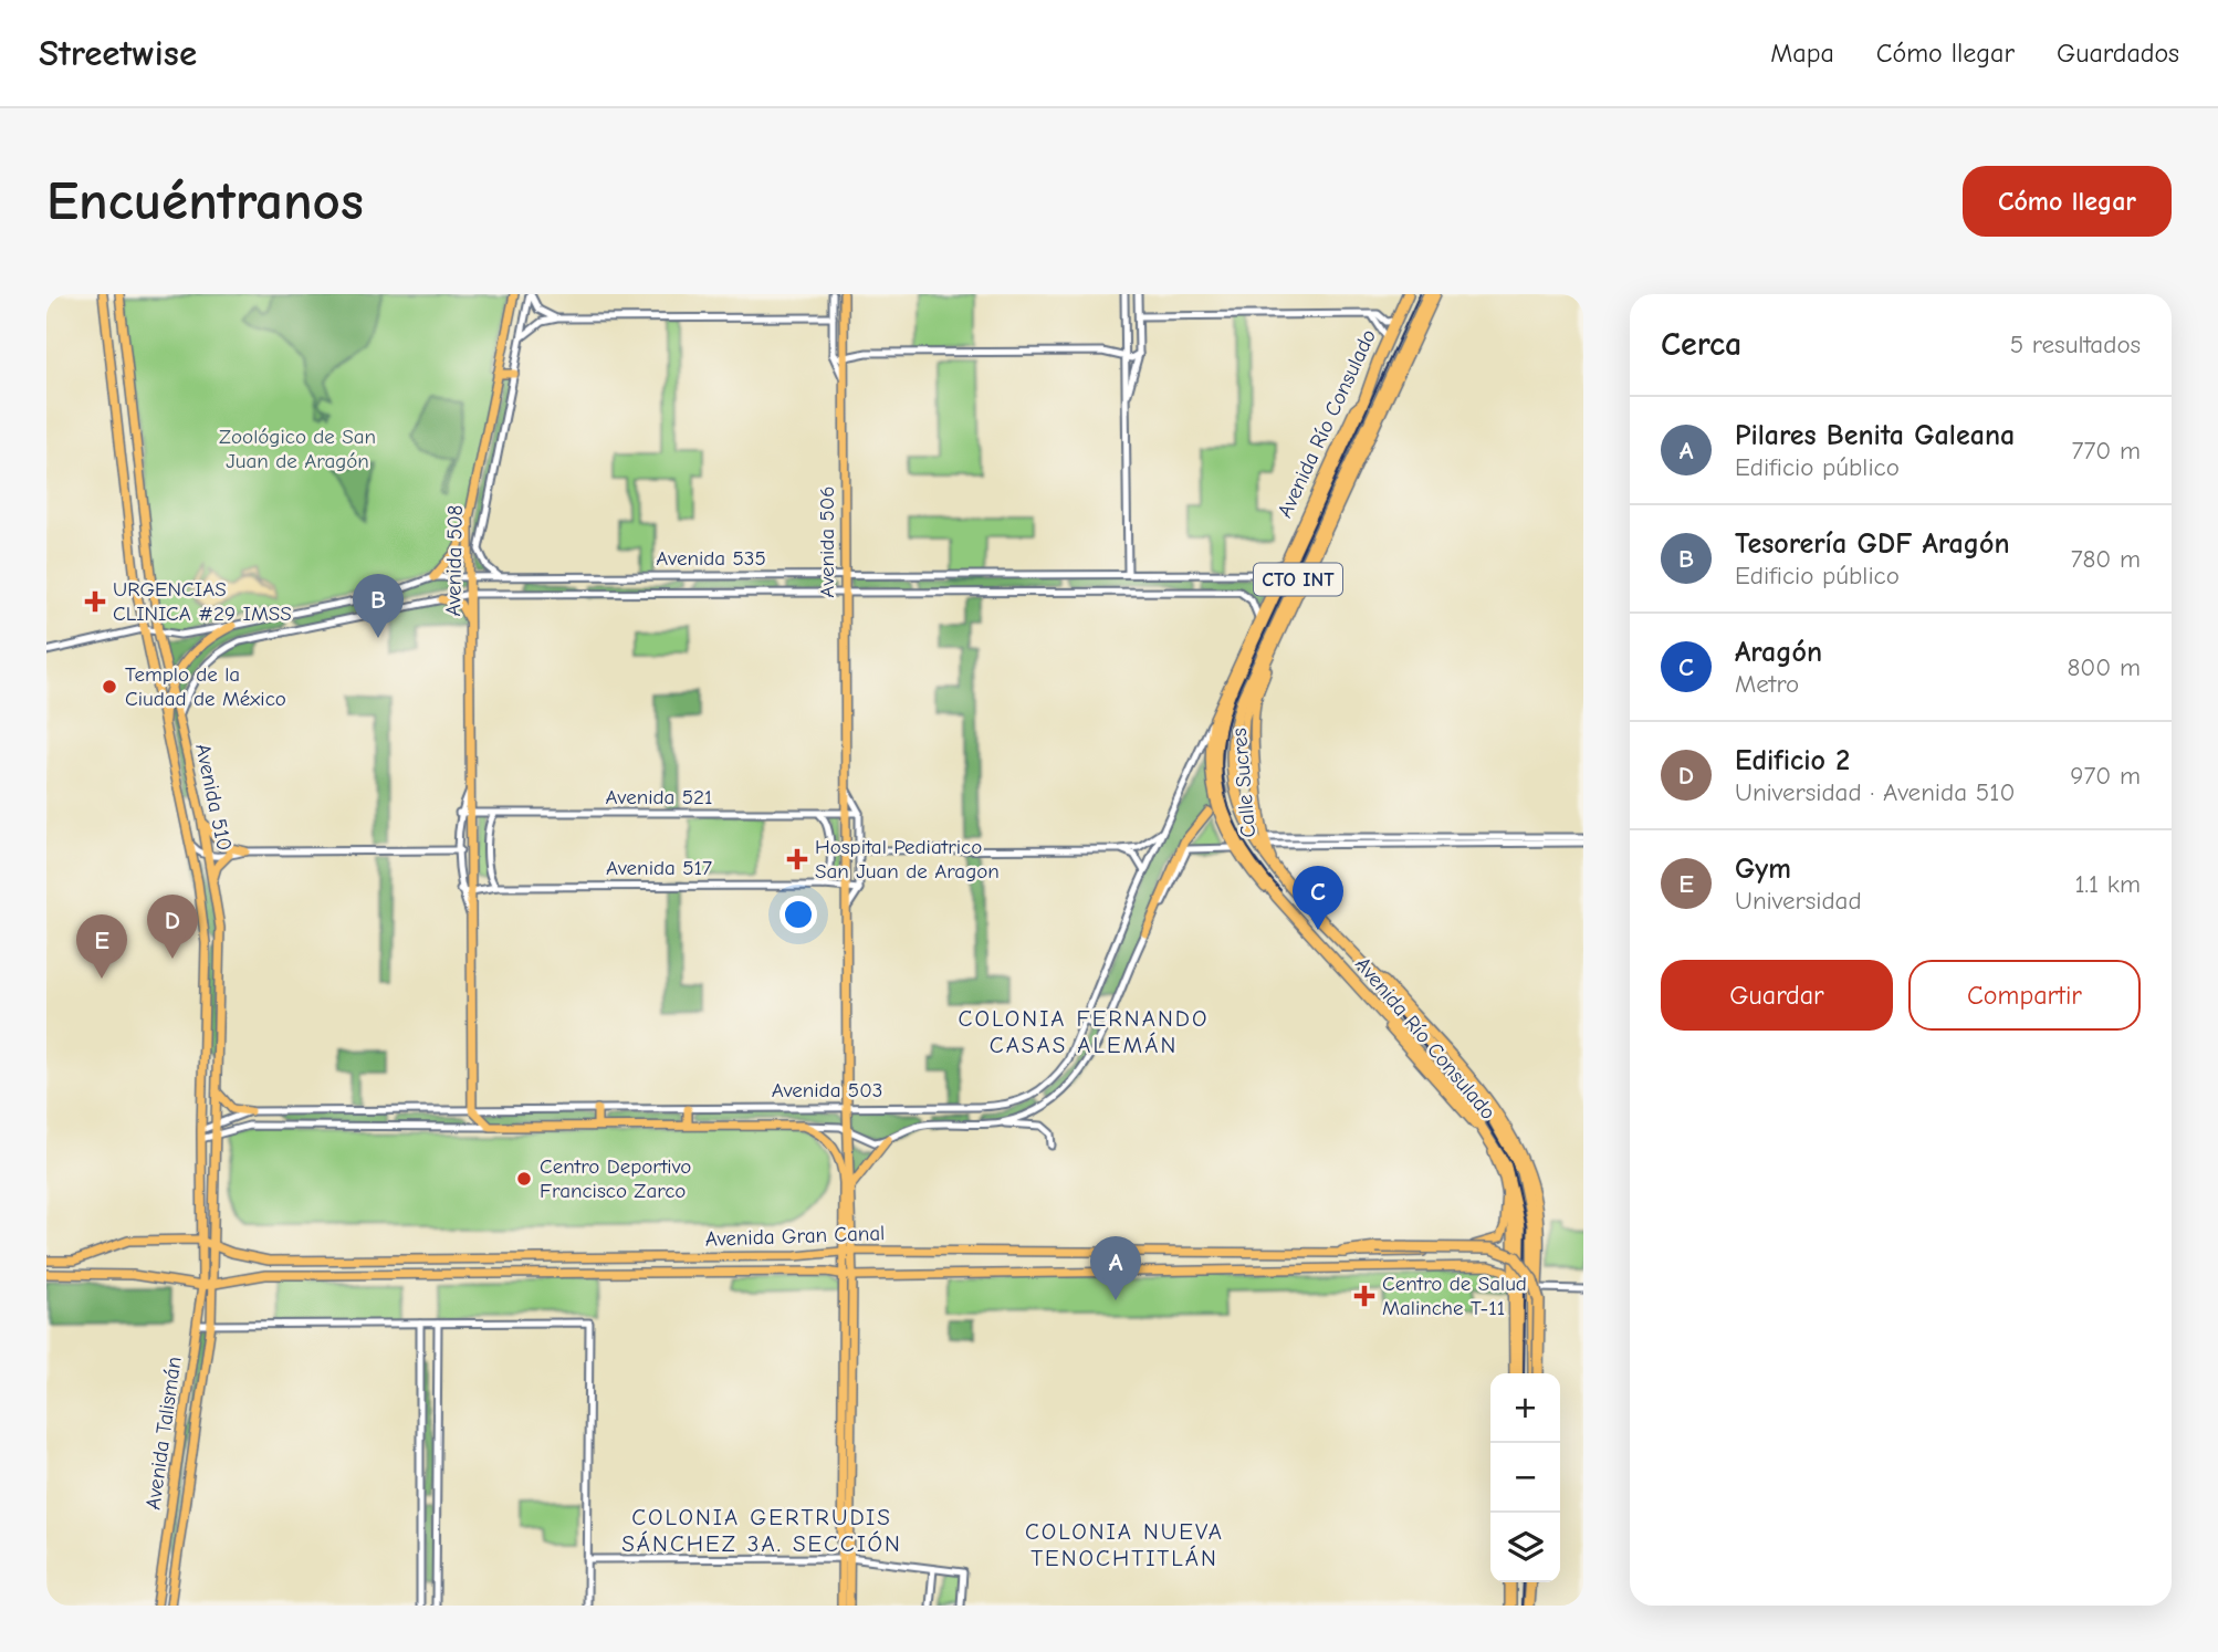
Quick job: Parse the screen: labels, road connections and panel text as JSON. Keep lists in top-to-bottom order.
{
  "streets": {
    "highway": ["Avenida Río Consulado", "CTO INT"],
    "main road": [
      "Avenida 506",
      "Avenida 508",
      "Calle Sucres",
      "Avenida 510",
      "Avenida 503",
      "Avenida Gran Canal",
      "Avenida Talismán"
    ],
    "street": ["Avenida 535", "Avenida 521", "Avenida 517"]
  },
  "crossings": [
    ["Avenida Río Consulado", "Avenida 535"],
    ["Avenida Río Consulado", "CTO INT"],
    ["Avenida Río Consulado", "Calle Sucres"],
    ["Avenida Río Consulado", "Avenida 503"],
    ["Avenida Río Consulado", "Avenida Gran Canal"],
    ["Avenida 506", "Avenida 535"],
    ["Avenida 506", "Avenida 521"],
    ["Avenida 506", "Avenida 517"],
    ["Avenida 506", "Avenida 503"],
    ["Avenida 506", "Avenida Gran Canal"],
    ["Avenida 535", "Avenida 508"],
    ["Avenida 535", "Avenida 510"],
    ["Avenida 508", "Avenida 521"],
    ["Avenida 508", "Avenida 517"],
    ["Avenida 508", "Avenida 503"],
    ["CTO INT", "Calle Sucres"],
    ["CTO INT", "Avenida Gran Canal"],
    ["Avenida 510", "Avenida 503"],
    ["Avenida 510", "Avenida Gran Canal"],
    ["Avenida 510", "Avenida Talismán"],
    ["Avenida Gran Canal", "Avenida Talismán"]
  ],
  "districts": ["COLONIA FERNANDO CASAS ALEMÁN", "COLONIA GERTRUDIS SÁNCHEZ 3A. SECCIÓN", "COLONIA NUEVA TENOCHTITLÁN"],
  "parks": ["Zoológico de San Juan de Aragón"],
  "places": {
    "health": ["URGENCIAS CLINICA #29 IMSS", "Hospital Pediatrico San Juan de Aragon", "Centro de Salud Malinche T-11"],
    "other": ["Templo de la Ciudad de México", "Centro Deportivo Francisco Zarco"]
  },
  "page": {
    "header": "Streetwise",
    "nav": ["Mapa", "Cómo llegar", "Guardados"],
    "buttons": [
      "Cómo llegar",
      ["Guardar", "Compartir"]
    ],
    "title": "Encuéntranos",
    "heading": ["Cerca", "5 resultados"],
    "list": [
      {
        "mark": "A",
        "name": "Pilares Benita Galeana",
        "note": "Edificio público",
        "value": "770 m"
      },
      {
        "mark": "B",
        "name": "Tesorería GDF Aragón",
        "note": "Edificio público",
        "value": "780 m"
      },
      {
        "mark": "C",
        "name": "Aragón",
        "note": "Metro",
        "value": "800 m"
      },
      {
        "mark": "D",
        "name": "Edificio 2",
        "note": "Universidad · Avenida 510",
        "value": "970 m"
      },
      {
        "mark": "E",
        "name": "Gym",
        "note": "Universidad",
        "value": "1.1 km"
      }
    ],
    "pins": [
      "B",
      "C",
      "D",
      "E",
      "A"
    ],
    "map_buttons": ["+", "−"]
  }
}
